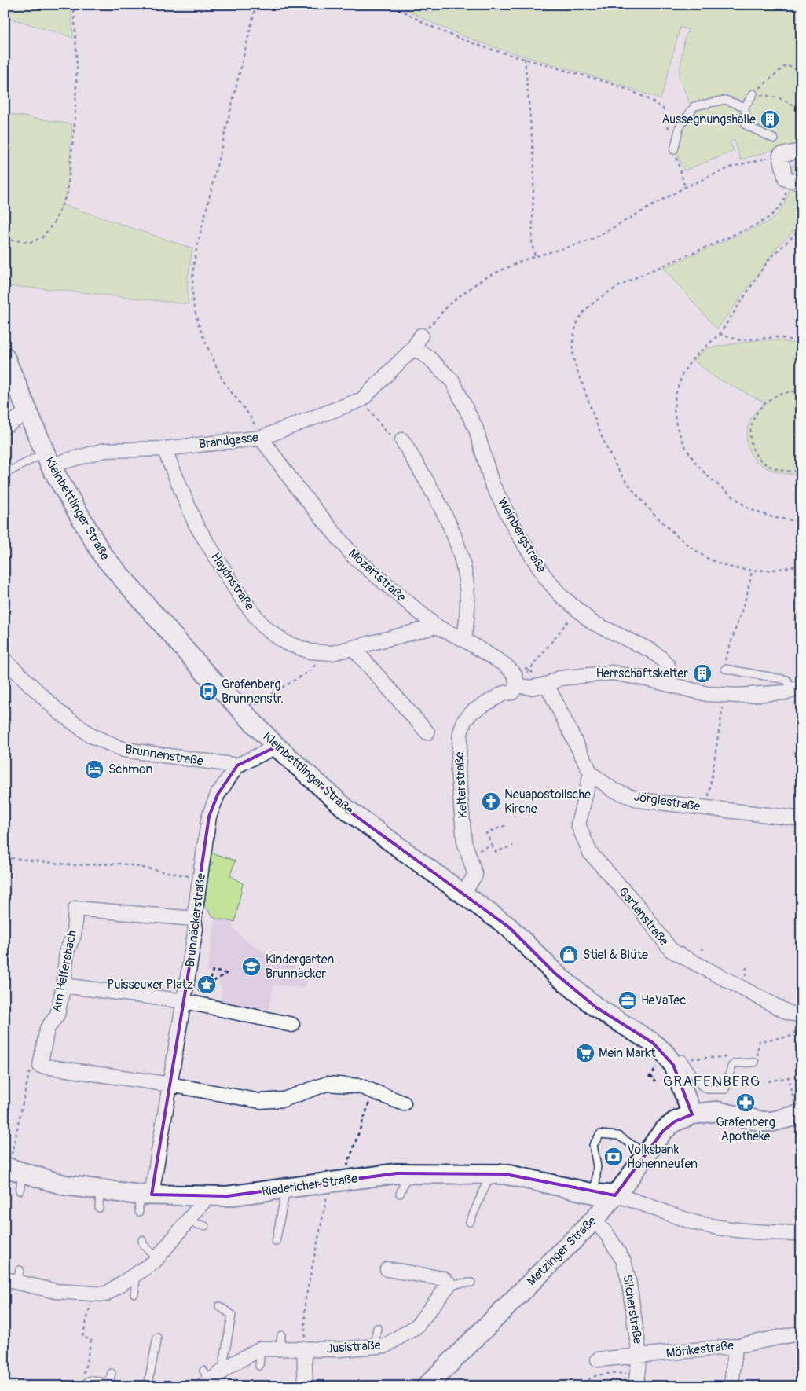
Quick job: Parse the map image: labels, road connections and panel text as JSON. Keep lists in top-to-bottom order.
{
  "streets": {
    "street": [
      "Brandgasse",
      "Kleinbettlinger Straße",
      "Weinbergstraße",
      "Mozartstraße",
      "Haydnstraße",
      "Brunnenstraße",
      "Kelterstraße",
      "Jörglestraße",
      "Gartenstraße",
      "Brunnäckerstraße",
      "Am Helfersbach",
      "Riedericher Straße",
      "Metzinger Straße",
      "Silcherstraße",
      "Jusistraße",
      "Mörikestraße"
    ]
  },
  "crossings": [
    ["Brandgasse", "Kleinbettlinger Straße"],
    ["Brandgasse", "Weinbergstraße"],
    ["Brandgasse", "Mozartstraße"],
    ["Brandgasse", "Haydnstraße"],
    ["Kleinbettlinger Straße", "Kelterstraße"],
    ["Kleinbettlinger Straße", "Brunnäckerstraße"],
    ["Kleinbettlinger Straße", "Metzinger Straße"],
    ["Mozartstraße", "Haydnstraße"],
    ["Mozartstraße", "Kelterstraße"],
    ["Brunnenstraße", "Brunnäckerstraße"],
    ["Jörglestraße", "Gartenstraße"],
    ["Brunnäckerstraße", "Am Helfersbach"],
    ["Brunnäckerstraße", "Riedericher Straße"],
    ["Riedericher Straße", "Metzinger Straße"],
    ["Metzinger Straße", "Silcherstraße"],
    ["Silcherstraße", "Mörikestraße"]
  ],
  "districts": ["GRAFENBERG"],
  "places": {
    "building": ["Aussegnungshalle", "Herrschaftskelter"],
    "bus stop": ["Grafenberg Brunnenstr."],
    "hotel": ["Schmon"],
    "church": ["Neuapostolische Kirche"],
    "shop": ["Stiel & Blüte"],
    "school or university": ["Kindergarten Brunnäcker"],
    "place": ["Puisseuxer Platz"],
    "office": ["HeVaTec"],
    "supermarket": ["Mein Markt"],
    "pharmacy": ["Grafenberg Apotheke"],
    "bank": ["Volksbank Hohenneufen"]
  }
}
